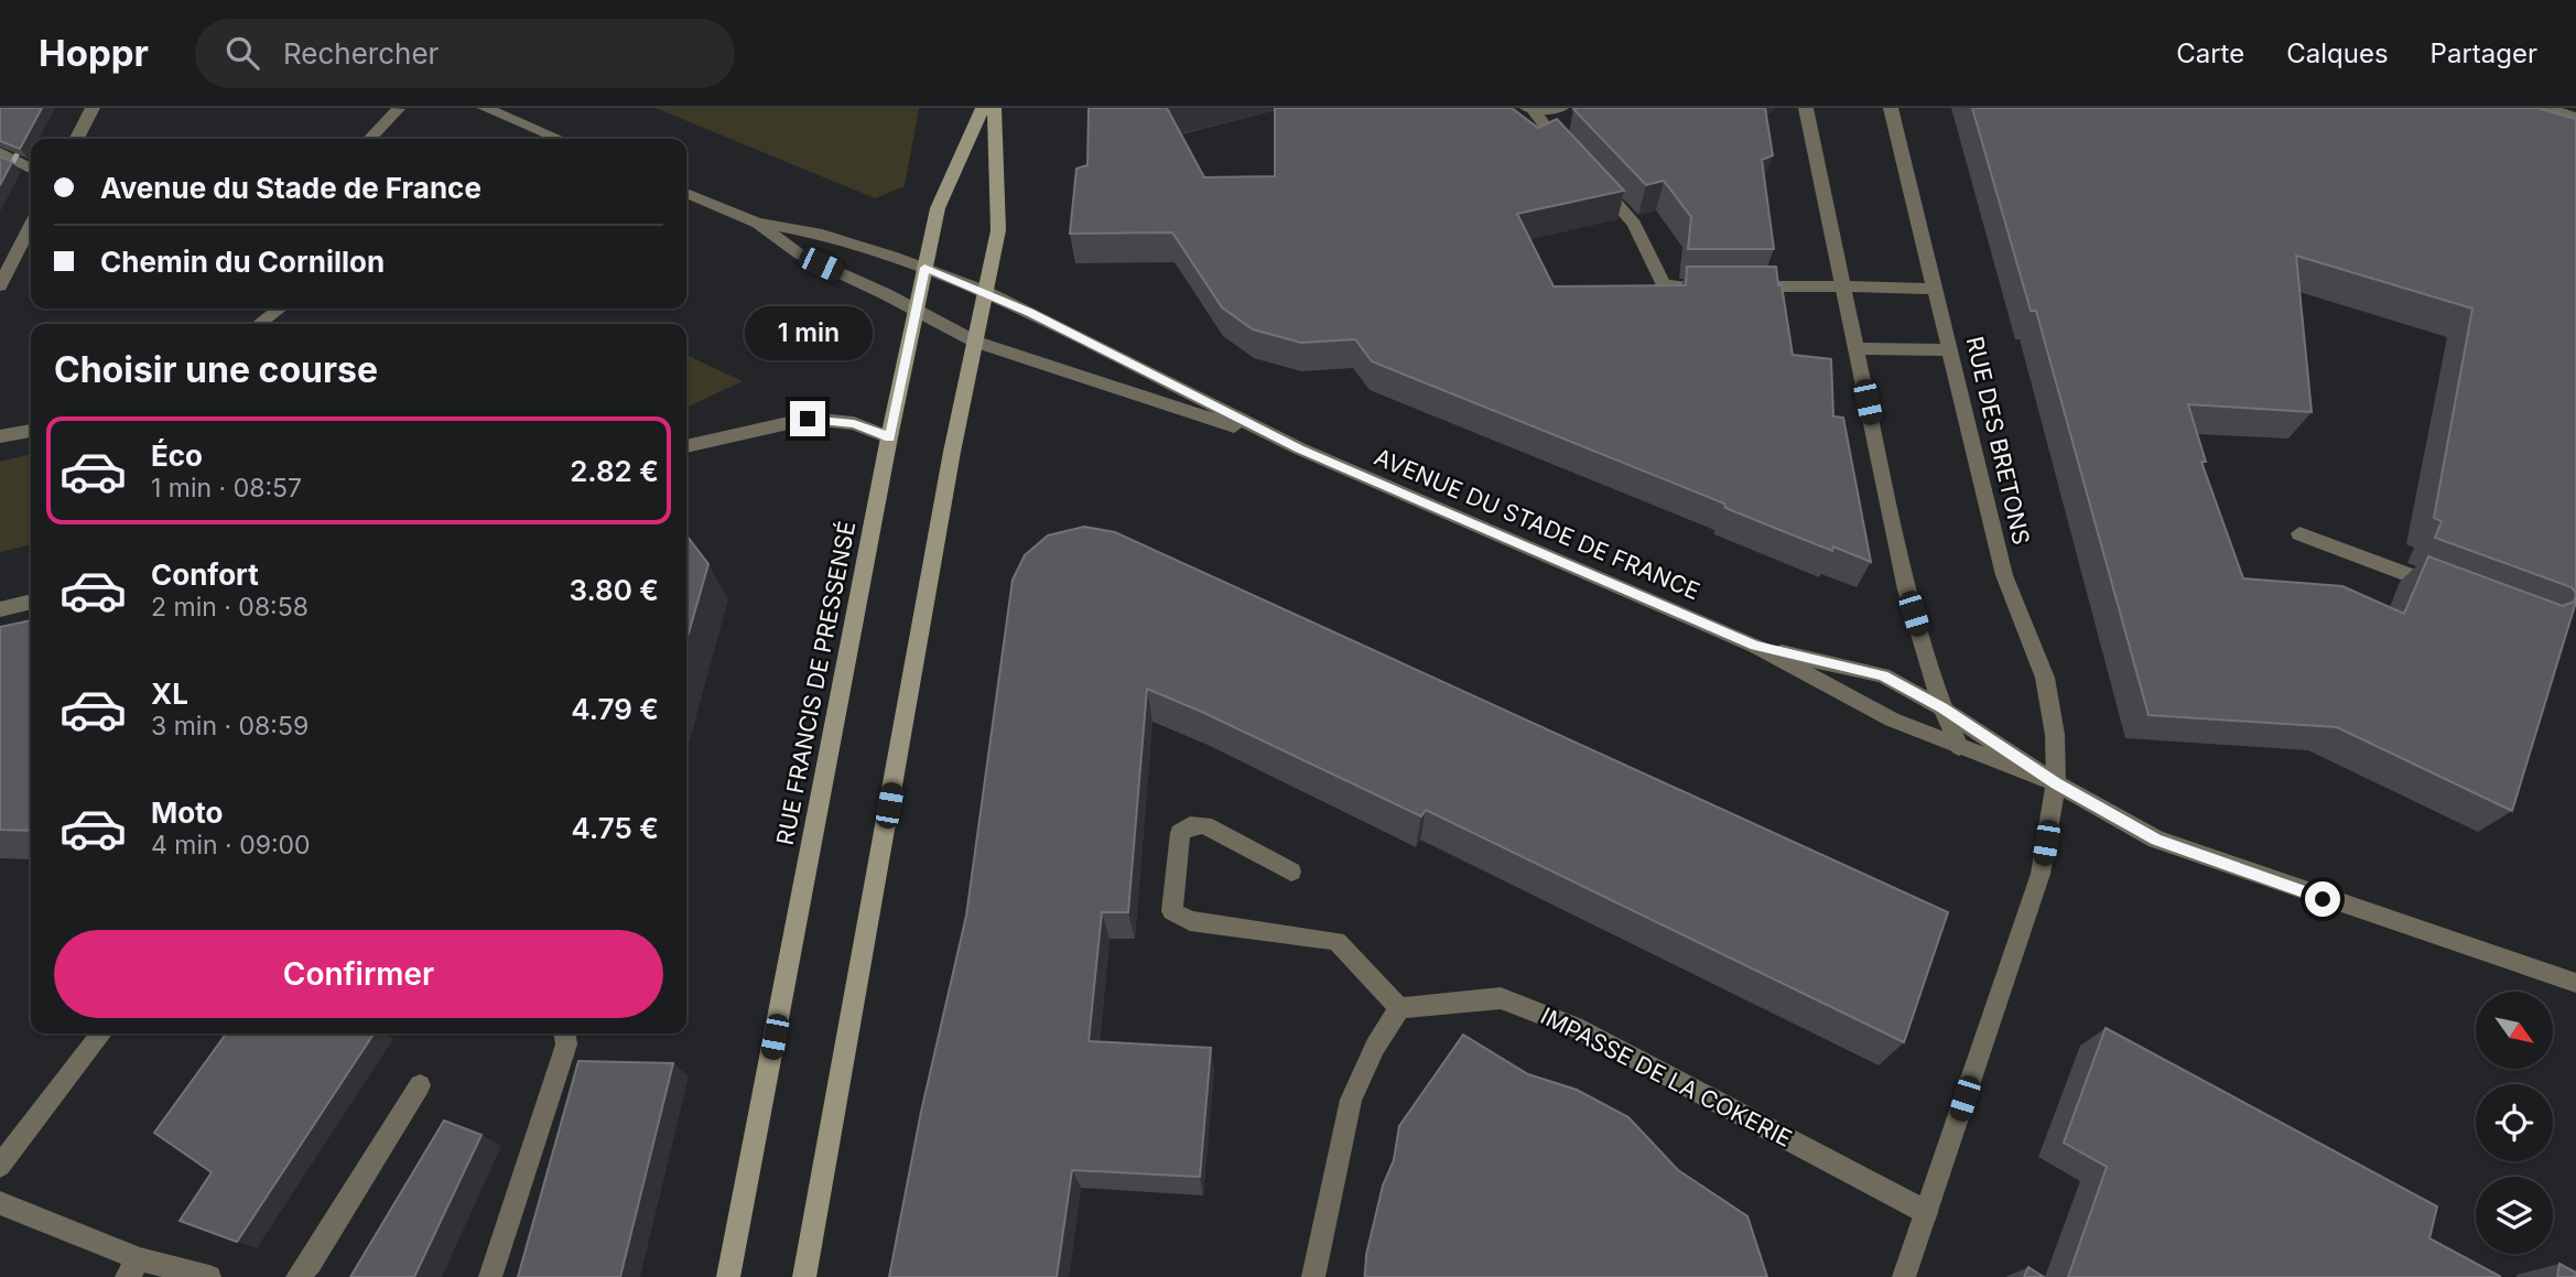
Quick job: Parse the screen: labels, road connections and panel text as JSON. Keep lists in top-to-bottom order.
{
  "streets": {
    "main road": ["RUE FRANCIS DE PRESSENSÉ"],
    "street": ["RUE DES BRETONS", "AVENUE DU STADE DE FRANCE", "IMPASSE DE LA COKERIE"]
  },
  "crossings": [
    ["RUE DES BRETONS", "AVENUE DU STADE DE FRANCE"],
    ["RUE DES BRETONS", "IMPASSE DE LA COKERIE"],
    ["AVENUE DU STADE DE FRANCE", "RUE FRANCIS DE PRESSENSÉ"]
  ],
  "north": "bottom right",
  "page": {
    "header": "Hoppr",
    "search": "Rechercher",
    "nav": ["Carte", "Calques", "Partager"],
    "banner": ["Avenue du Stade de France", "Chemin du Cornillon"],
    "bubble": "1 min",
    "heading": "Choisir une course",
    "list": [
      {
        "name": "Éco",
        "note": "1 min · 08:57",
        "value": "2.82 €"
      },
      {
        "name": "Confort",
        "note": "2 min · 08:58",
        "value": "3.80 €"
      },
      {
        "name": "XL",
        "note": "3 min · 08:59",
        "value": "4.79 €"
      },
      {
        "name": "Moto",
        "note": "4 min · 09:00",
        "value": "4.75 €"
      }
    ],
    "buttons": "Confirmer"
  }
}
